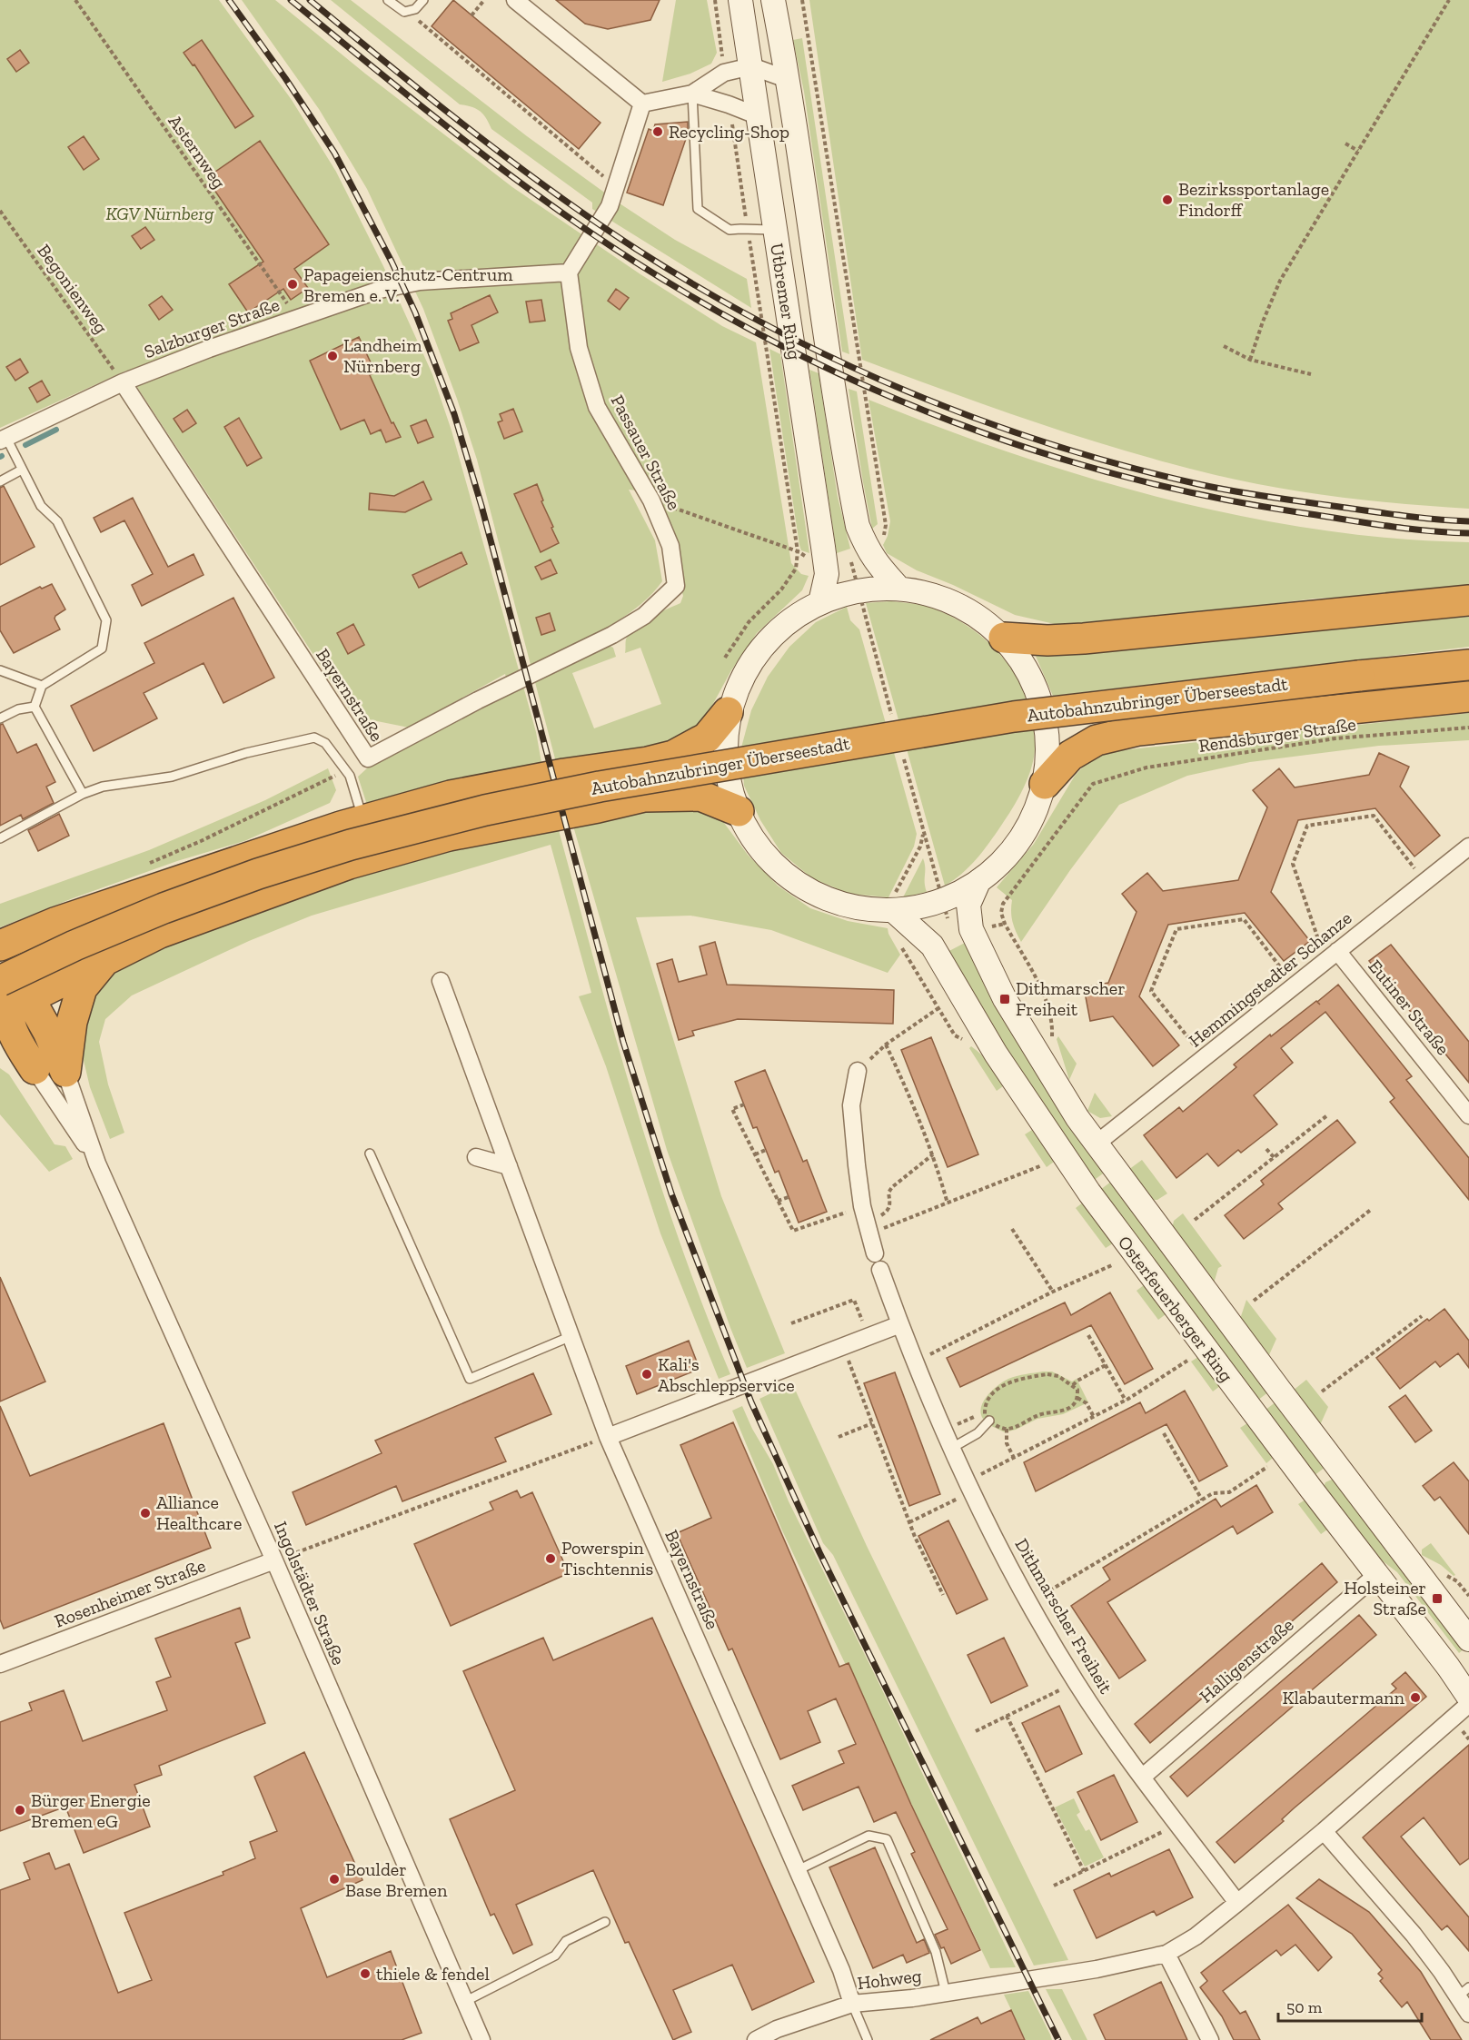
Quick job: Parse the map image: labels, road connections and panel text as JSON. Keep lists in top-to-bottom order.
{
  "streets": {
    "highway": ["Autobahnzubringer Überseestadt"],
    "main road": ["Utbremer Ring", "Osterfeuerberger Ring"],
    "street": [
      "Salzburger Straße",
      "Passauer Straße",
      "Bayernstraße",
      "Hemmingstedter Schanze",
      "Eutiner Straße",
      "Rosenheimer Straße",
      "Ingolstädter Straße",
      "Dithmarscher Freiheit",
      "Halligenstraße",
      "Hohweg"
    ],
    "path": ["Asternweg", "Begonienweg", "Rendsburger Straße"]
  },
  "crossings": [
    ["Asternweg", "Salzburger Straße"],
    ["Begonienweg", "Salzburger Straße"],
    ["Begonienweg", "Bayernstraße"],
    ["Salzburger Straße", "Passauer Straße"],
    ["Salzburger Straße", "Bayernstraße"],
    ["Passauer Straße", "Bayernstraße"],
    ["Bayernstraße", "Hohweg"],
    ["Hemmingstedter Schanze", "Eutiner Straße"],
    ["Hemmingstedter Schanze", "Osterfeuerberger Ring"],
    ["Osterfeuerberger Ring", "Halligenstraße"],
    ["Rosenheimer Straße", "Ingolstädter Straße"],
    ["Dithmarscher Freiheit", "Halligenstraße"]
  ],
  "parks": ["KGV Nürnberg"],
  "places": {
    "other": [
      "Recycling-Shop",
      "Bezirkssportanlage Findorff",
      "Papageienschutz-Centrum Bremen e. V.",
      "Landheim Nürnberg",
      "Kali's Abschleppservice",
      "Alliance Healthcare",
      "Powerspin Tischtennis",
      "Klabautermann",
      "Bürger Energie Bremen eG",
      "Boulder Base Bremen",
      "thiele & fendel"
    ],
    "transit": ["Dithmarscher Freiheit", "Holsteiner Straße"]
  },
  "scale_bar": "50 m"
}
